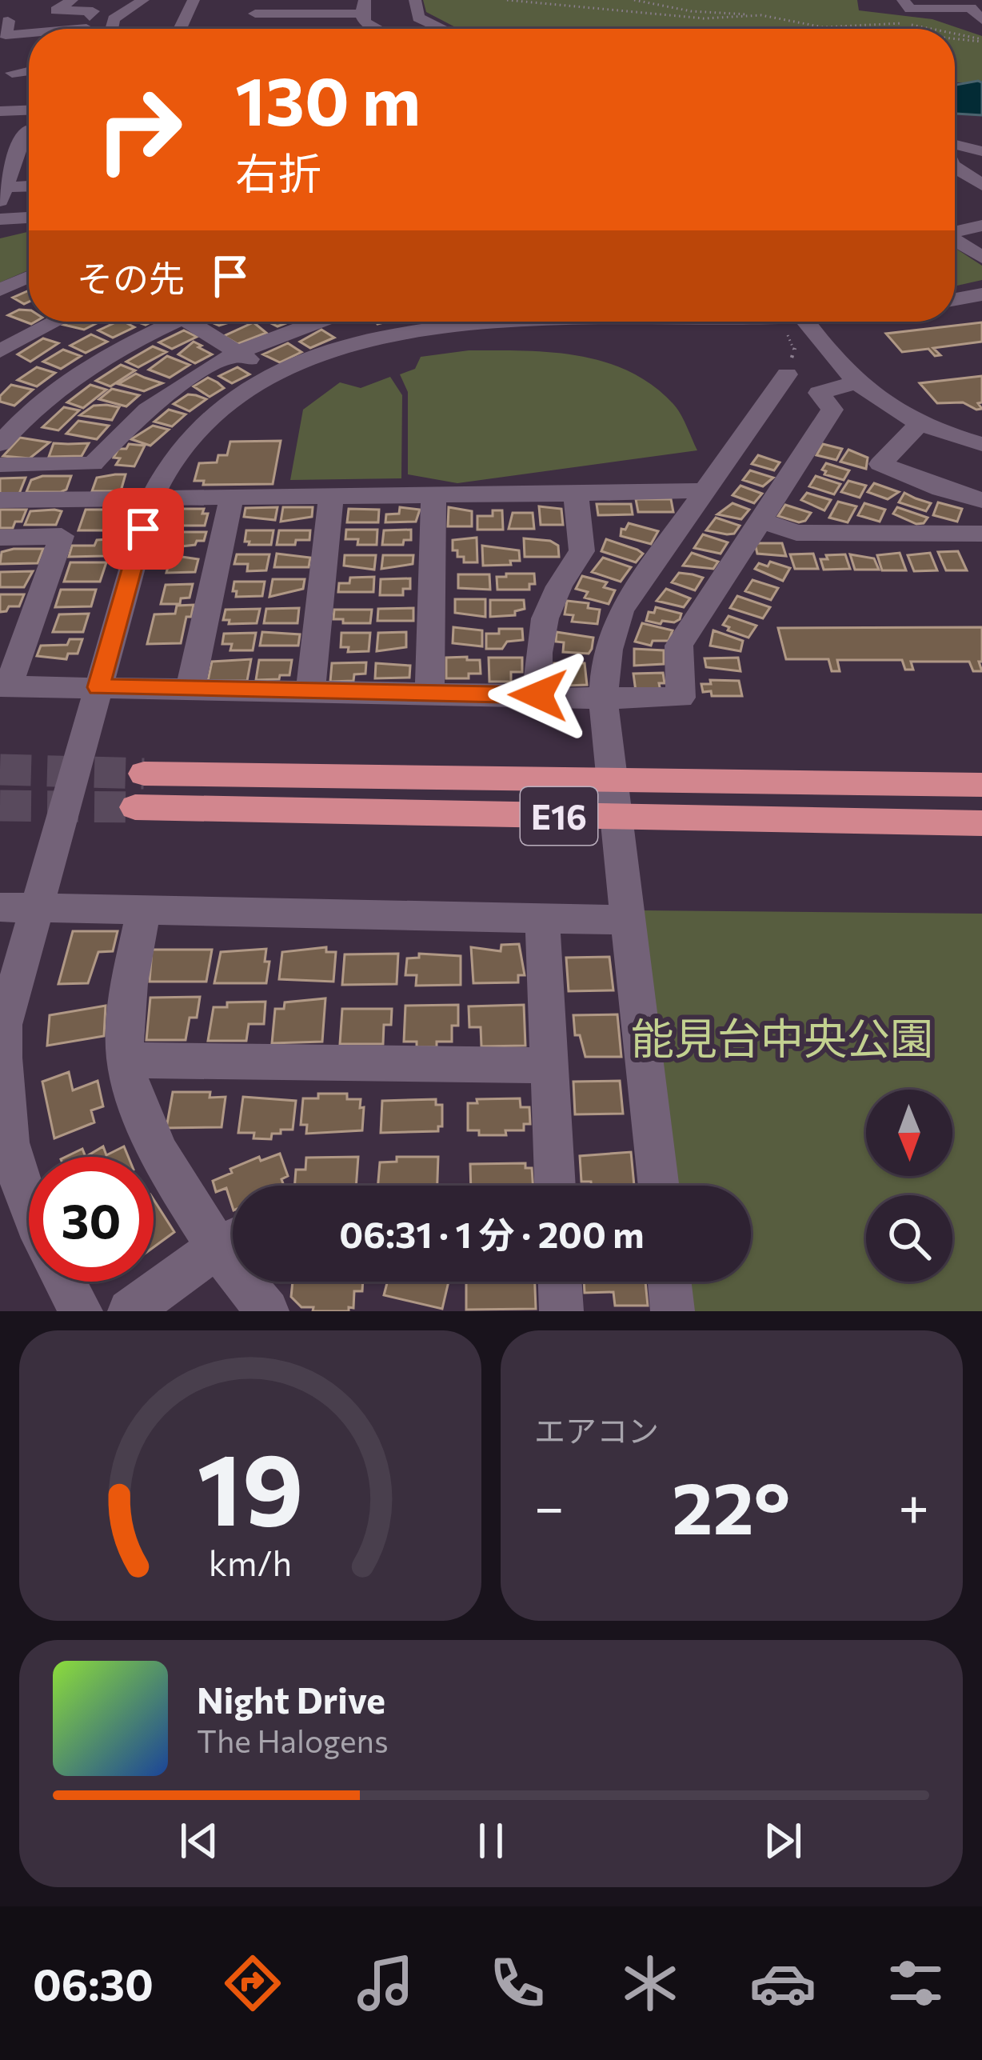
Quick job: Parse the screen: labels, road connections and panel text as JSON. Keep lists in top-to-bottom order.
{
  "streets": {
    "highway": ["E16"]
  },
  "parks": ["能見台中央公園"],
  "north": "bottom",
  "page": {
    "turn": ["130 m", "右折"],
    "then": "その先",
    "limit": "30",
    "trip": "06:31 · 1 分 · 200 m",
    "tile": "エアコン",
    "heat": ["−", "22°", "+"],
    "song": ["Night Drive", "The Halogens"],
    "tabs": "06:30",
    "gauge": ["19", "km/h"]
  }
}
